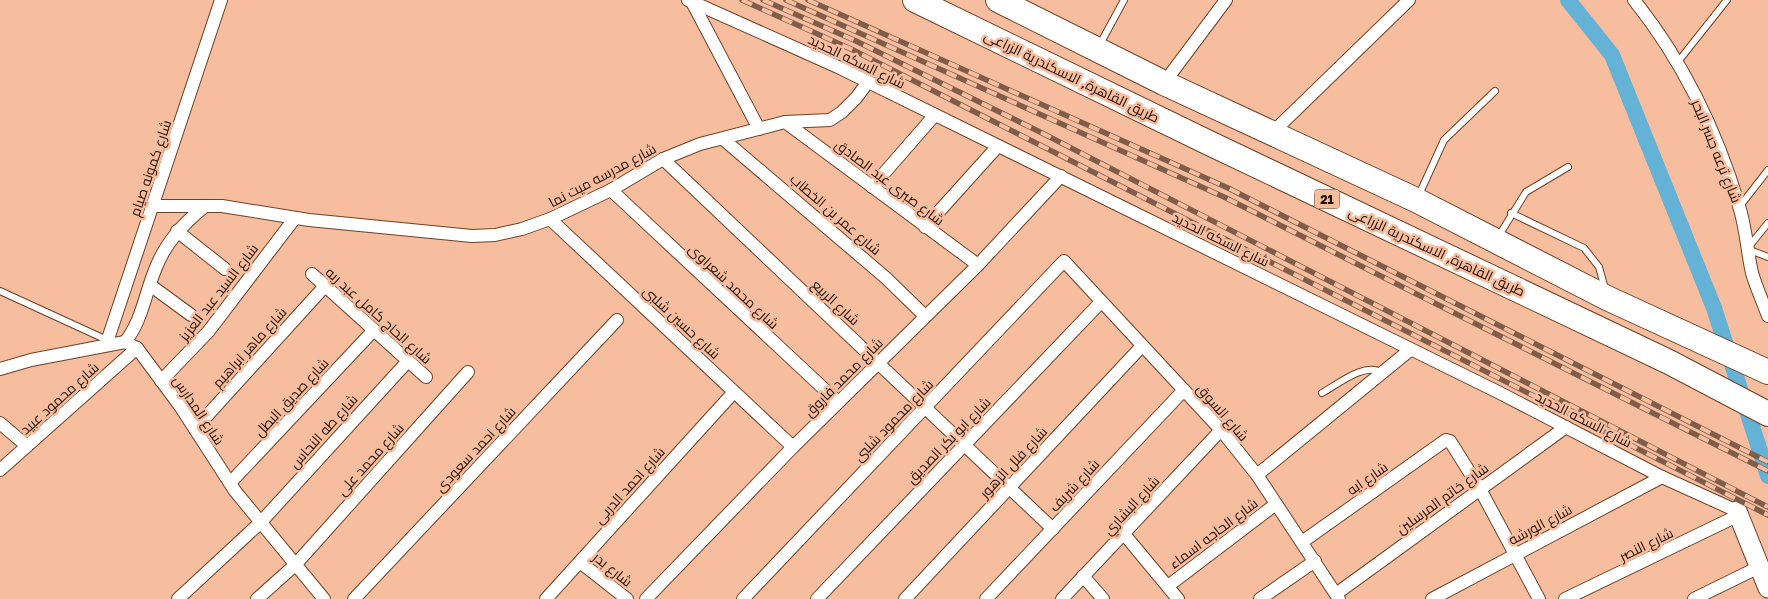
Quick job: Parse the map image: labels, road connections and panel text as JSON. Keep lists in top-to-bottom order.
{
  "streets": {
    "highway": ["طريق القاهرة, الاسكندرية الزراعى", "21"],
    "street": [
      "شارع السكه الحديد",
      "شارع ترعه جسر البحر",
      "شارع كمونه صيام",
      "شارع مدرسه ميت نما",
      "شارع صبرى عبد الصادق",
      "شارع عمر بن الخطاب",
      "شارع محمد شعراوى",
      "شارع السيد عبد العزيز",
      "شارع الربيع",
      "شارع الحاج كامل عبد ربه",
      "شارع حسين شلبى",
      "شارع ماهر ابراهيم",
      "شارع محمد فاروق",
      "شارع صديق البطل",
      "شارع محمود عبيد",
      "شارع المدارس",
      "شارع السوق",
      "شارع محمود شلبى",
      "شارع طه النحاس",
      "شارع ابو بكر الصديق",
      "شارع احمد سعودى",
      "شارع محمد على",
      "شارع فلل الزهور",
      "شارع ايه",
      "شارع احمد الدربى",
      "شارع شريف",
      "شارع خاتم المرسلين",
      "شارع البشاري",
      "شارع الورشه",
      "شارع الحاجه اسماء",
      "شارع النصر",
      "شارع بدر"
    ]
  },
  "crossings": [
    ["شارع السكه الحديد", "شارع مدرسه ميت نما"],
    ["شارع السكه الحديد", "شارع محمد فاروق"],
    ["شارع السكه الحديد", "شارع خاتم المرسلين"],
    ["شارع السكه الحديد", "شارع الورشه"],
    ["شارع السكه الحديد", "شارع النصر"],
    ["شارع كمونه صيام", "شارع مدرسه ميت نما"],
    ["شارع مدرسه ميت نما", "شارع صبرى عبد الصادق"],
    ["شارع مدرسه ميت نما", "شارع عمر بن الخطاب"],
    ["شارع مدرسه ميت نما", "شارع محمد شعراوى"],
    ["شارع مدرسه ميت نما", "شارع السيد عبد العزيز"],
    ["شارع مدرسه ميت نما", "شارع الربيع"],
    ["شارع مدرسه ميت نما", "شارع حسين شلبى"],
    ["شارع صبرى عبد الصادق", "شارع محمد فاروق"],
    ["شارع عمر بن الخطاب", "شارع محمد فاروق"],
    ["شارع محمد شعراوى", "شارع محمد فاروق"],
    ["شارع السيد عبد العزيز", "شارع المدارس"],
    ["شارع الربيع", "شارع محمد فاروق"],
    ["شارع الربيع", "شارع محمود شلبى"],
    ["شارع الربيع", "شارع ابو بكر الصديق"],
    ["شارع الربيع", "شارع فلل الزهور"],
    ["شارع الربيع", "شارع شريف"],
    ["شارع الحاج كامل عبد ربه", "شارع ماهر ابراهيم"],
    ["شارع الحاج كامل عبد ربه", "شارع صديق البطل"],
    ["شارع الحاج كامل عبد ربه", "شارع طه النحاس"],
    ["شارع حسين شلبى", "شارع محمد فاروق"],
    ["شارع حسين شلبى", "شارع احمد الدربى"],
    ["شارع ماهر ابراهيم", "شارع المدارس"],
    ["شارع صديق البطل", "شارع المدارس"],
    ["شارع محمود عبيد", "شارع المدارس"],
    ["شارع المدارس", "شارع طه النحاس"],
    ["شارع المدارس", "شارع محمد على"],
    ["شارع السوق", "شارع محمود شلبى"],
    ["شارع السوق", "شارع ابو بكر الصديق"],
    ["شارع السوق", "شارع فلل الزهور"],
    ["شارع السوق", "شارع ايه"],
    ["شارع السوق", "شارع شريف"],
    ["شارع السوق", "شارع خاتم المرسلين"],
    ["شارع السوق", "شارع البشاري"],
    ["شارع السوق", "شارع الحاجه اسماء"],
    ["شارع ايه", "شارع خاتم المرسلين"],
    ["شارع احمد الدربى", "شارع بدر"]
  ]
}
